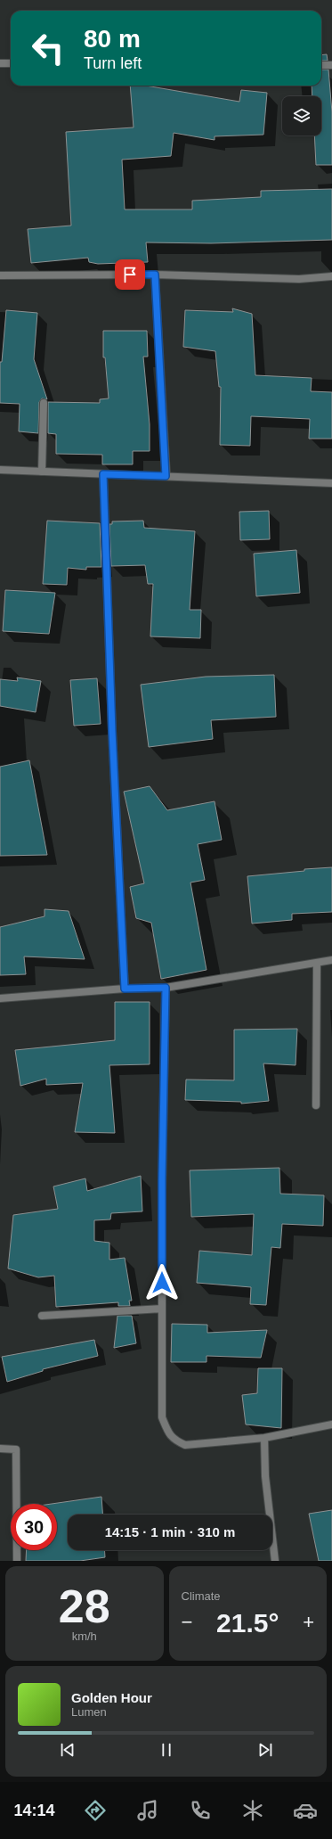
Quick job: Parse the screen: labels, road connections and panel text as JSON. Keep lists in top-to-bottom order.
{
  "page": {
    "turn": ["80 m", "Turn left"],
    "limit": "30",
    "trip": "14:15 · 1 min · 310 m",
    "tile": [
      ["28", "km/h"],
      "Climate"
    ],
    "heat": ["−", "21.5°", "+"],
    "song": ["Golden Hour", "Lumen"],
    "tabs": "14:14"
  }
}
